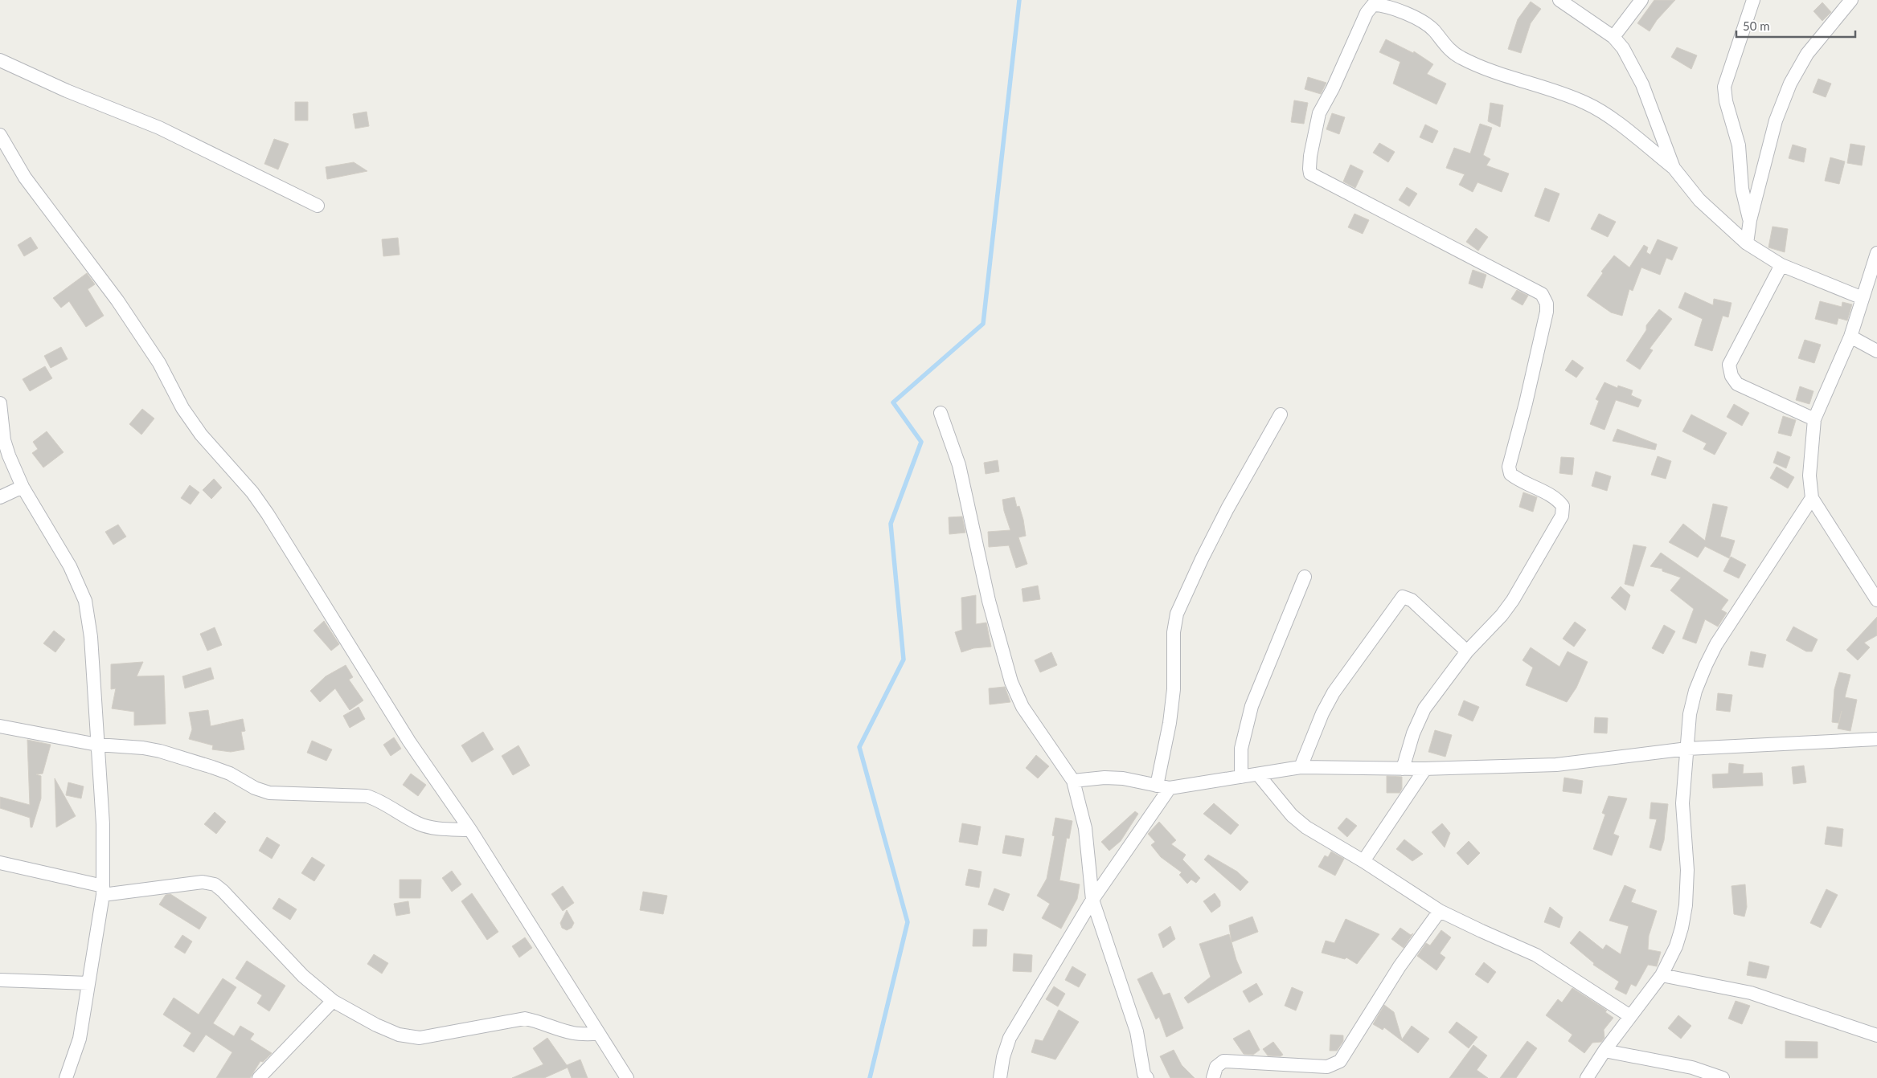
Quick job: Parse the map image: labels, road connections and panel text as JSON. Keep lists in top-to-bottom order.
{
  "scale_bar": "50 m"
}
